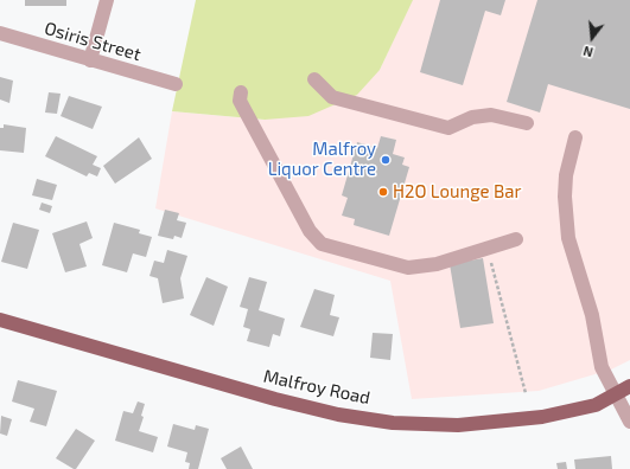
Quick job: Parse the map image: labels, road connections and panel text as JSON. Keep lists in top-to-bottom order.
{
  "streets": {
    "main road": ["Malfroy Road"],
    "street": ["Osiris Street"]
  },
  "places": ["Malfroy Liquor Centre", "H2O Lounge Bar"],
  "north": "bottom"
}
